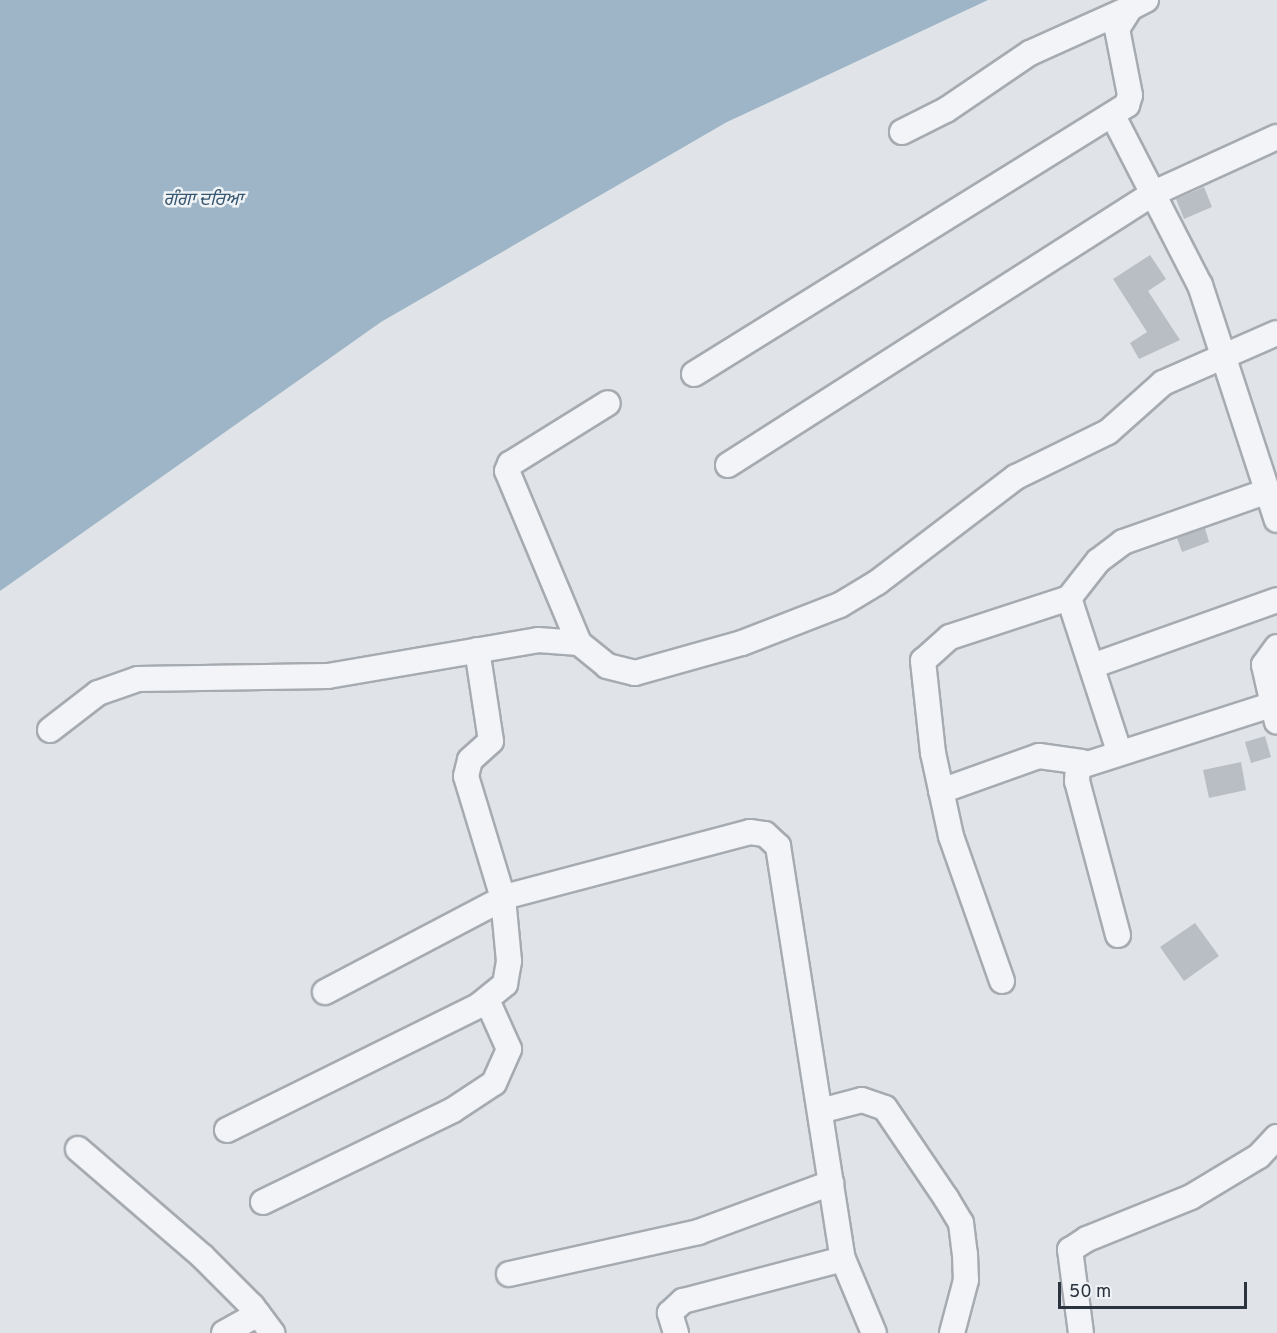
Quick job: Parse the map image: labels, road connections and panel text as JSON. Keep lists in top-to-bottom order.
{
  "water": ["ਗੰਗਾ ਦਰਿਆ"],
  "scale_bar": "50 m"
}
